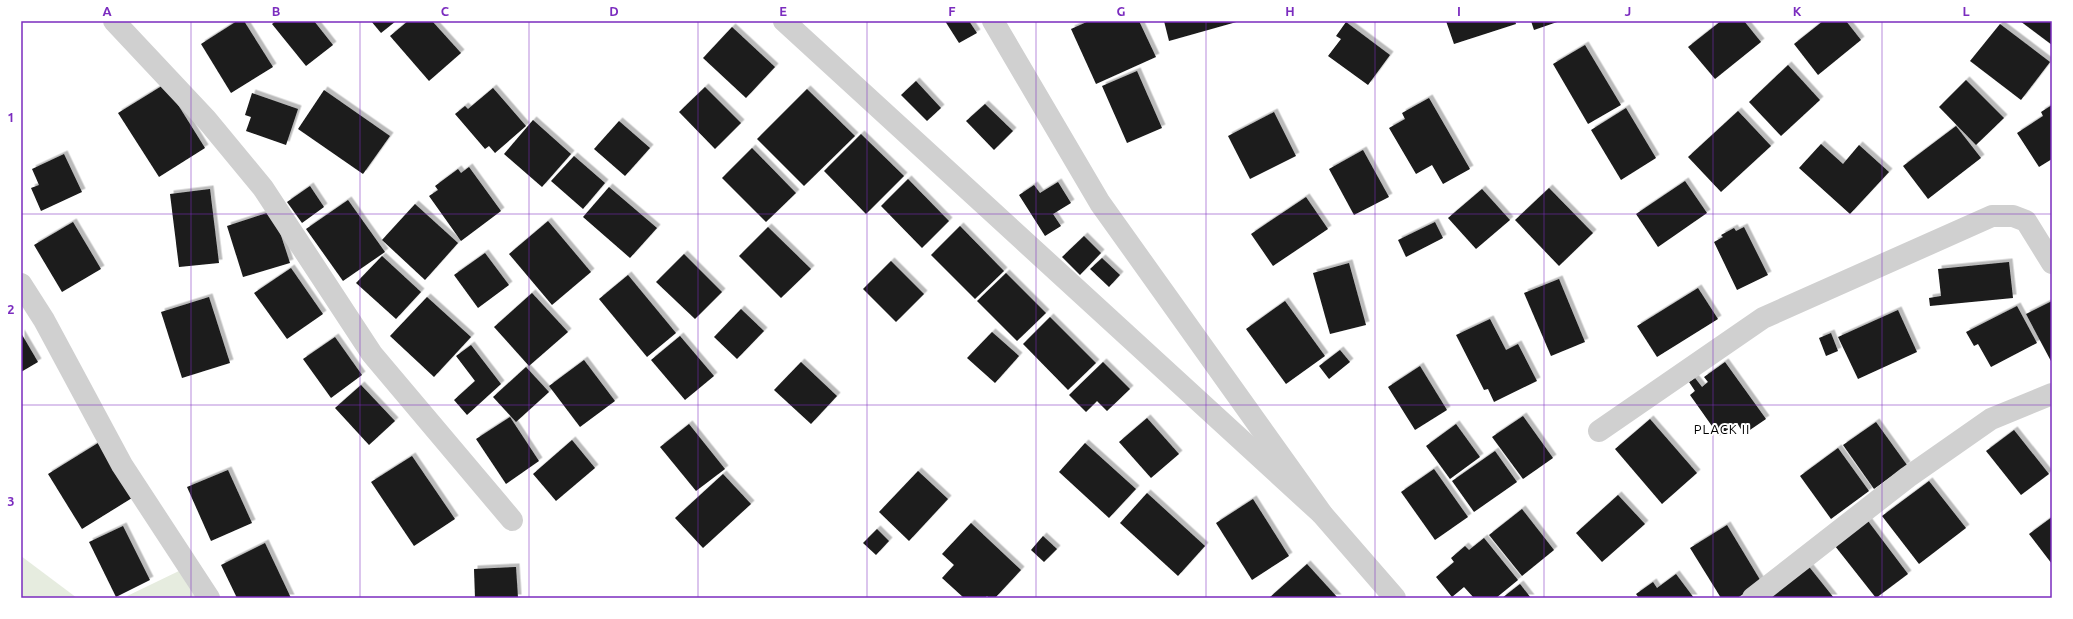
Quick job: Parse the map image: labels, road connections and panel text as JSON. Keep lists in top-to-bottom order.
{
  "districts": ["PLACK II"],
  "grid": {
    "columns": [
      "A",
      "B",
      "C",
      "D",
      "E",
      "F",
      "G",
      "H",
      "I",
      "J",
      "K",
      "L"
    ],
    "rows": ["1", "2", "3"]
  }
}
